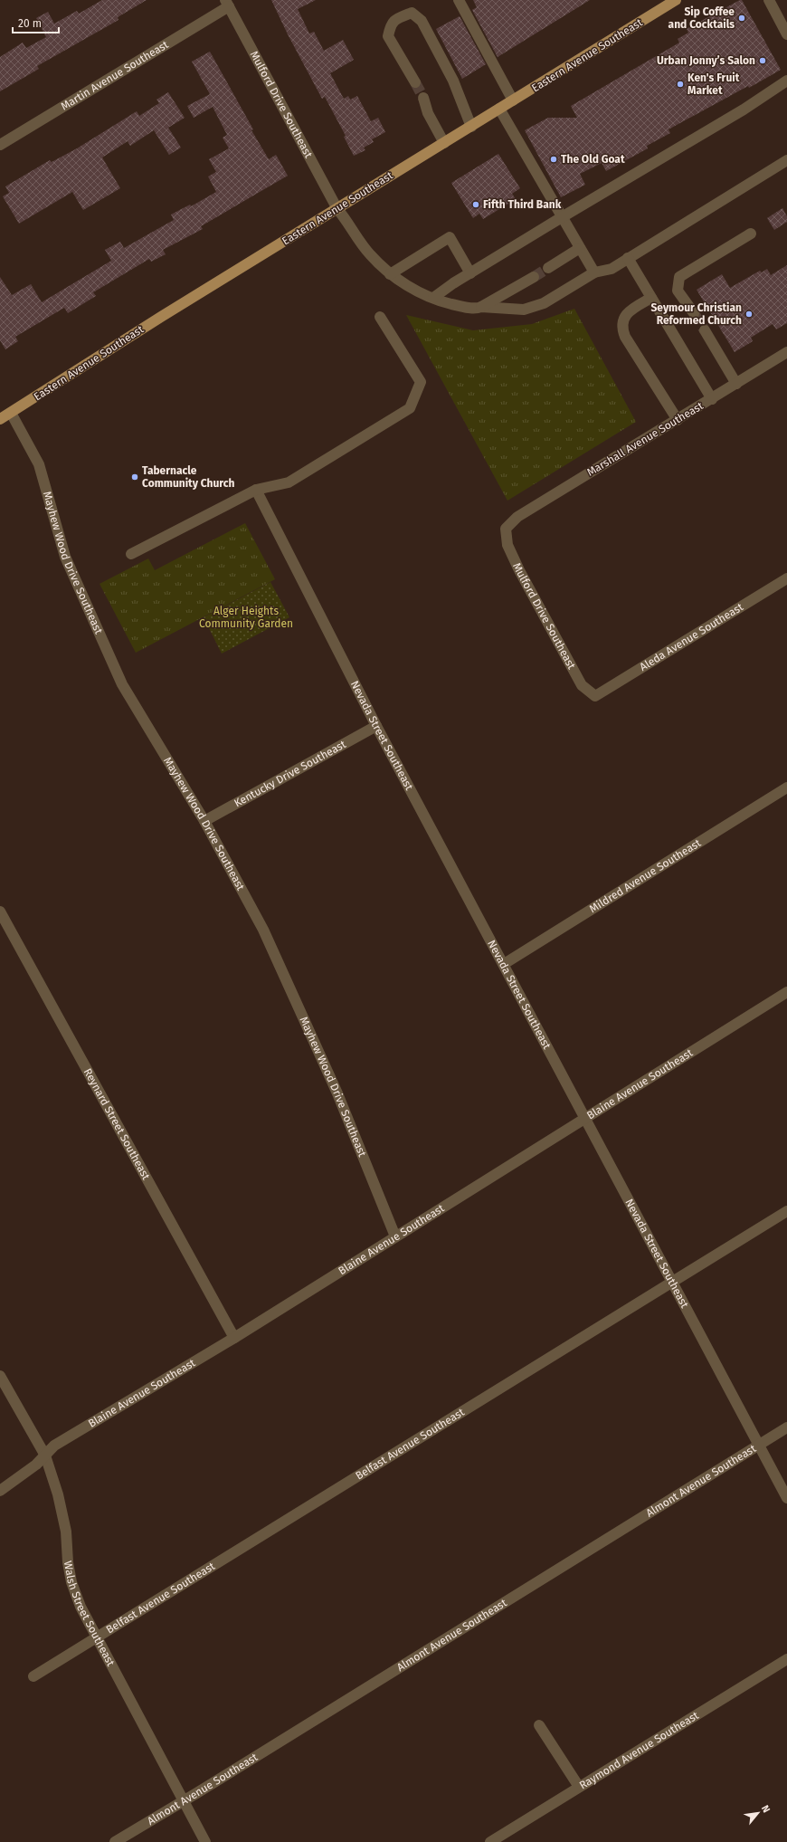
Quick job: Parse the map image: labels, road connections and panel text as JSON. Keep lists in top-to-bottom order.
{
  "streets": {
    "main road": ["Eastern Avenue Southeast"],
    "street": [
      "Martin Avenue Southeast",
      "Mulford Drive Southeast",
      "Marshall Avenue Southeast",
      "Mayhew Wood Drive Southeast",
      "Aleda Avenue Southeast",
      "Nevada Street Southeast",
      "Kentucky Drive Southeast",
      "Mildred Avenue Southeast",
      "Blaine Avenue Southeast",
      "Reynard Street Southeast",
      "Belfast Avenue Southeast",
      "Almont Avenue Southeast",
      "Walsh Street Southeast",
      "Raymond Avenue Southeast"
    ]
  },
  "crossings": [
    ["Eastern Avenue Southeast", "Mulford Drive Southeast"],
    ["Eastern Avenue Southeast", "Mayhew Wood Drive Southeast"],
    ["Martin Avenue Southeast", "Mulford Drive Southeast"],
    ["Mulford Drive Southeast", "Marshall Avenue Southeast"],
    ["Mulford Drive Southeast", "Aleda Avenue Southeast"],
    ["Mayhew Wood Drive Southeast", "Kentucky Drive Southeast"],
    ["Mayhew Wood Drive Southeast", "Blaine Avenue Southeast"],
    ["Nevada Street Southeast", "Kentucky Drive Southeast"],
    ["Nevada Street Southeast", "Mildred Avenue Southeast"],
    ["Nevada Street Southeast", "Blaine Avenue Southeast"],
    ["Nevada Street Southeast", "Belfast Avenue Southeast"],
    ["Nevada Street Southeast", "Almont Avenue Southeast"],
    ["Blaine Avenue Southeast", "Reynard Street Southeast"],
    ["Blaine Avenue Southeast", "Walsh Street Southeast"],
    ["Belfast Avenue Southeast", "Walsh Street Southeast"],
    ["Almont Avenue Southeast", "Walsh Street Southeast"]
  ],
  "parks": ["Alger Heights Community Garden"],
  "places": [
    "Sip Coffee and Cocktails",
    "Urban Jonny’s Salon",
    "Ken's Fruit Market",
    "The Old Goat",
    "Fifth Third Bank",
    "Seymour Christian Reformed Church",
    "Tabernacle Community Church"
  ],
  "scale_bar": "20 m",
  "north": "top right"
}
